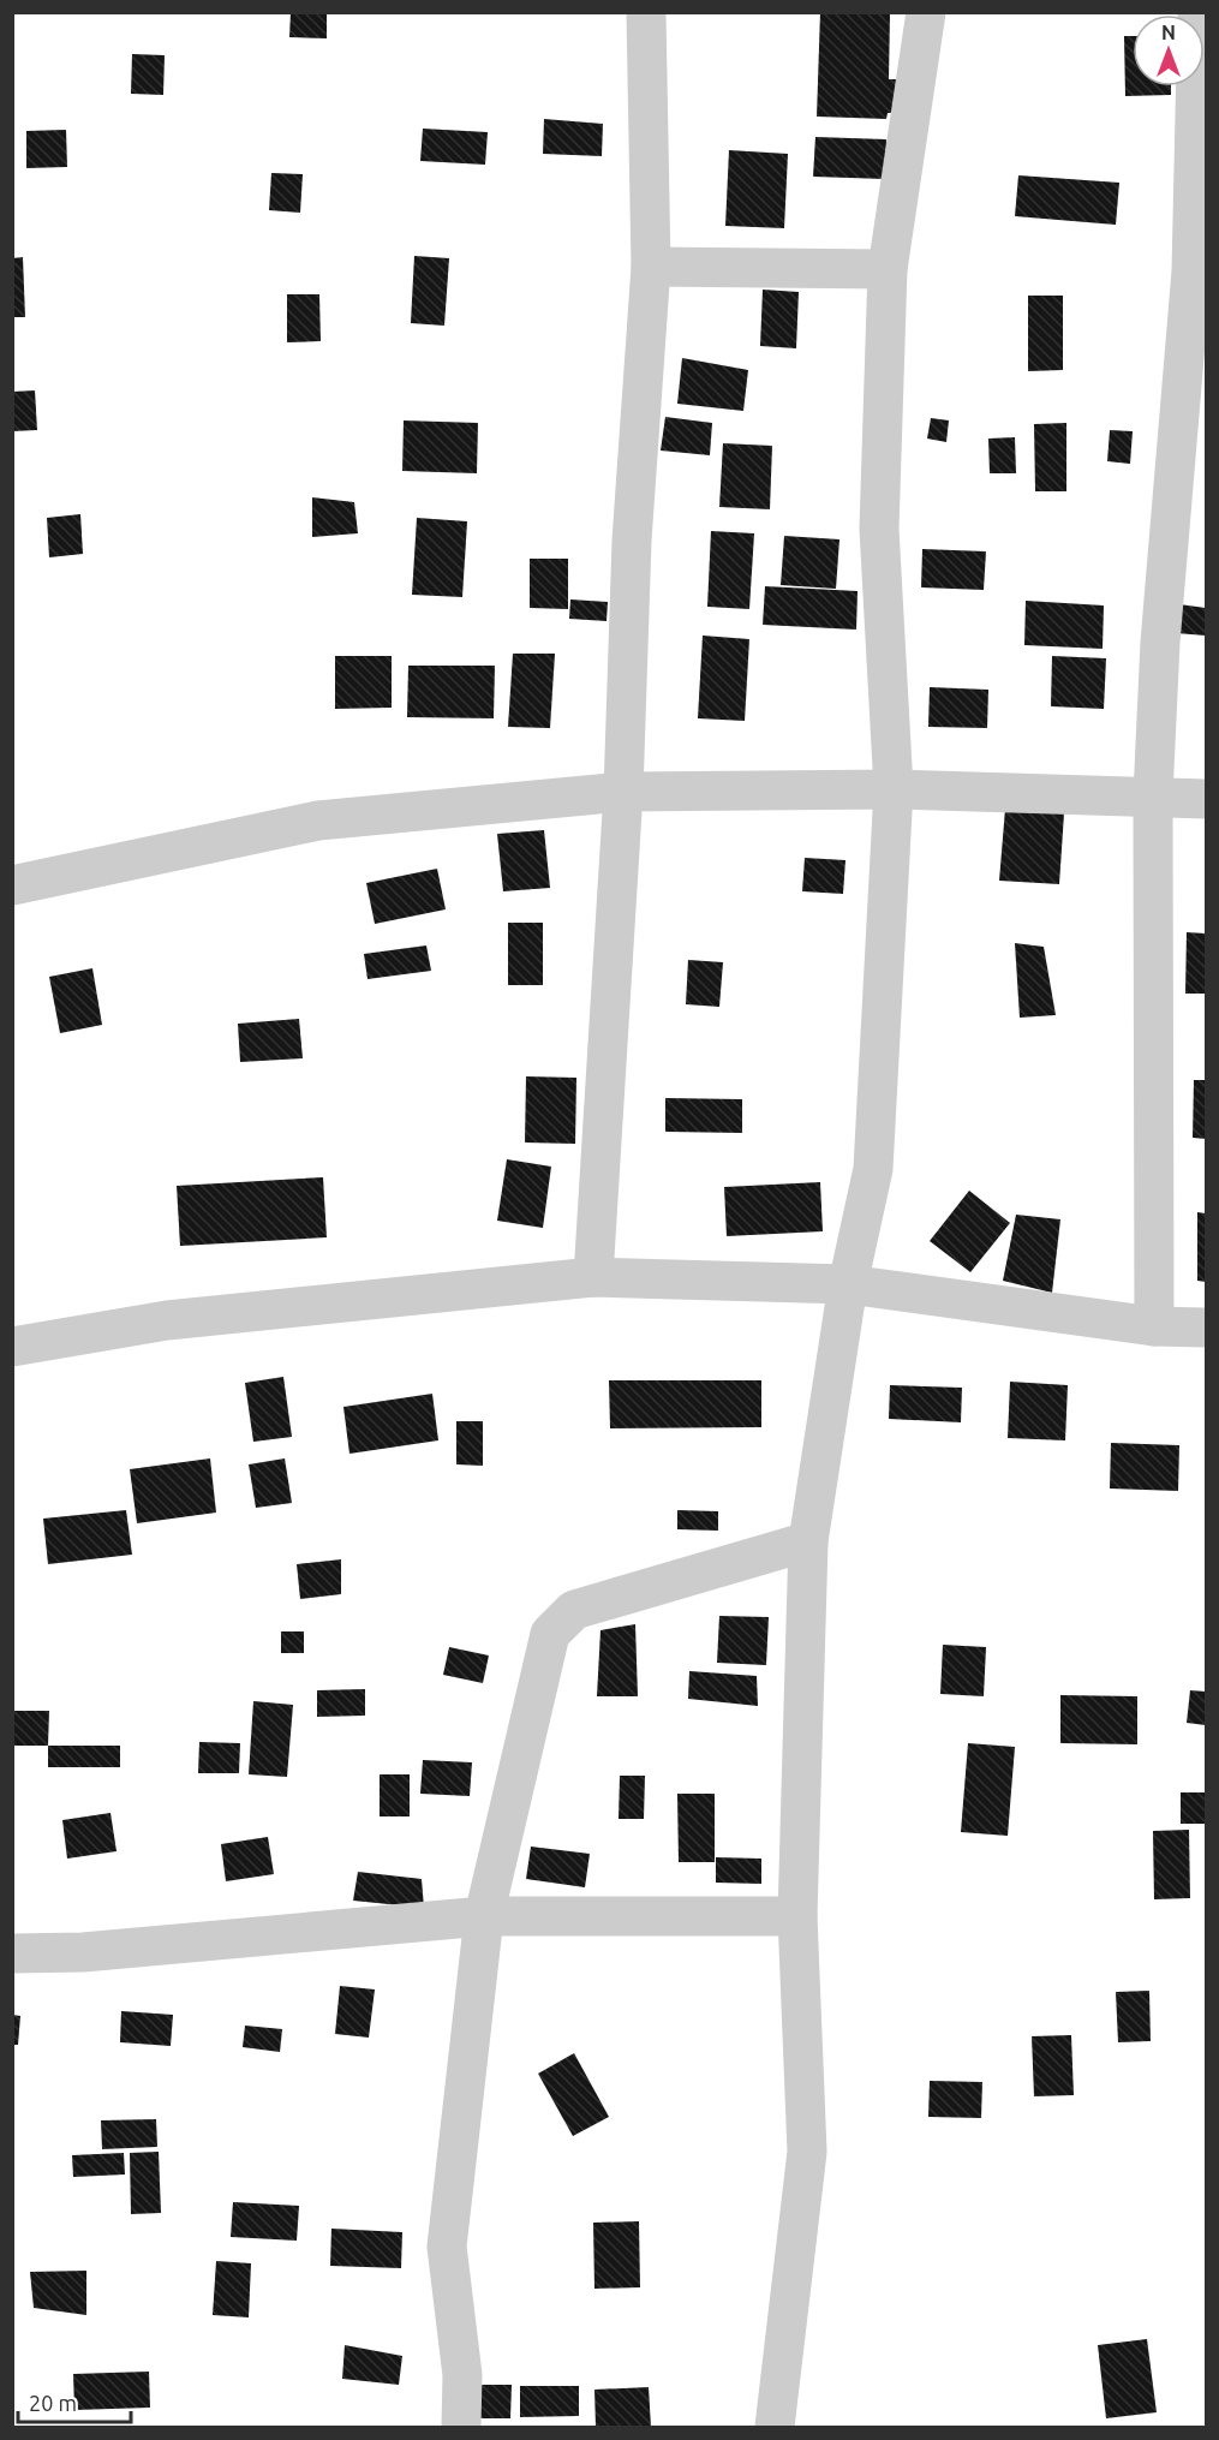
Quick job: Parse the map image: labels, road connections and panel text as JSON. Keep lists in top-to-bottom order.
{
  "scale_bar": "20 m",
  "north": "top"
}
